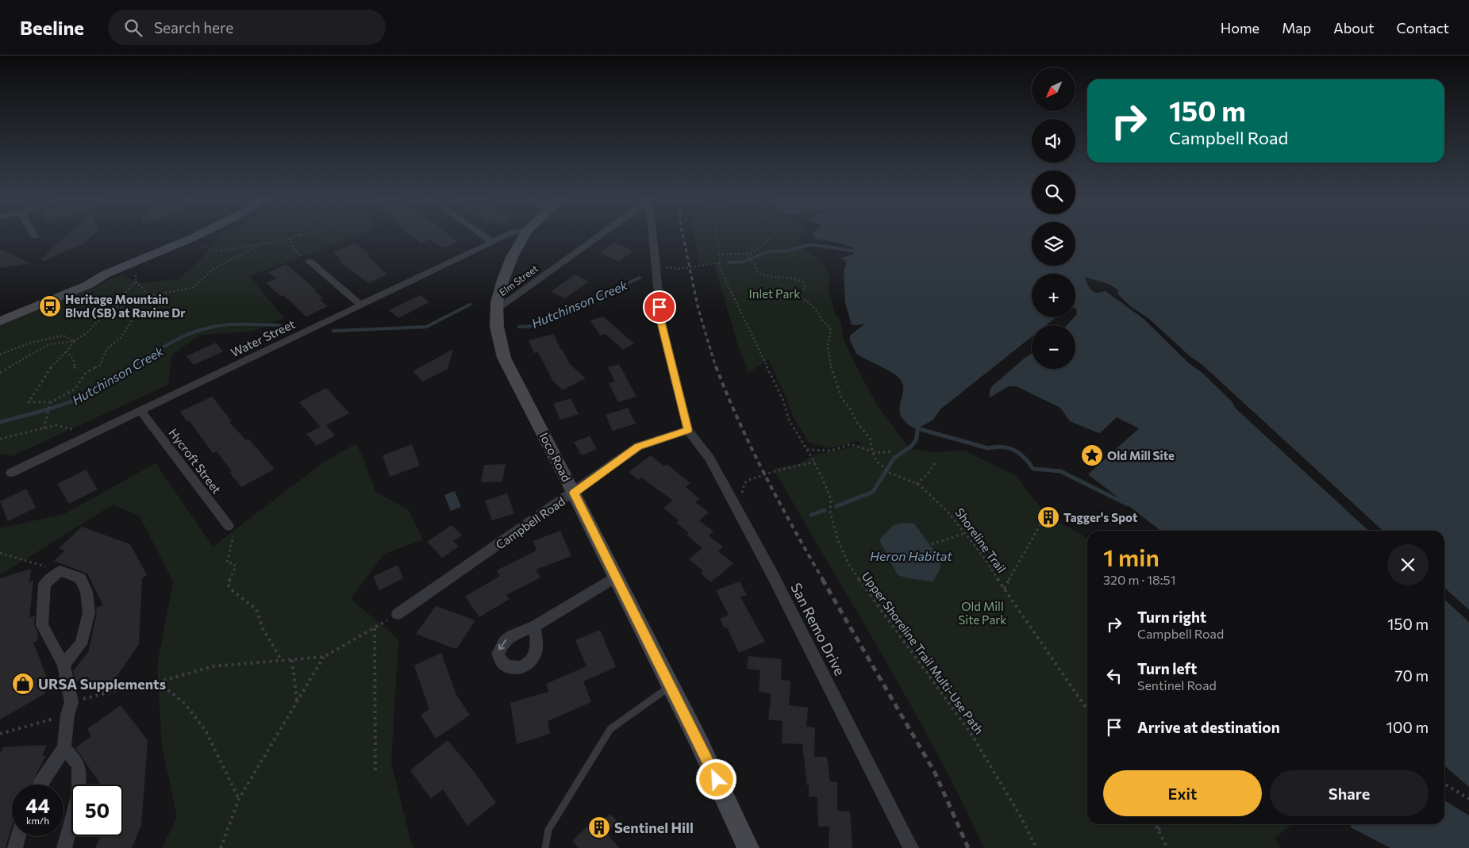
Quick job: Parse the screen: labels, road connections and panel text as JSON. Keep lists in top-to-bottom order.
{
  "streets": {
    "main road": ["Ioco Road"],
    "street": [
      "Elm Street",
      "Water Street",
      "Hycroft Street",
      "Campbell Road",
      "San Remo Drive"
    ],
    "path": ["Shoreline Trail", "Upper Shoreline Trail Multi-Use Path"]
  },
  "crossings": [
    ["Elm Street", "Ioco Road"],
    ["Water Street", "Hycroft Street"],
    ["Ioco Road", "Campbell Road"],
    ["Campbell Road", "San Remo Drive"]
  ],
  "water": ["Hutchinson Creek", "Heron Habitat"],
  "parks": ["Inlet Park", "Old Mill Site Park"],
  "places": {
    "bus stop": ["Heritage Mountain Blvd (SB) at Ravine Dr"],
    "place": ["Old Mill Site"],
    "building": ["Tagger's Spot", "Sentinel Hill"],
    "shop": ["URSA Supplements"]
  },
  "north": "bottom left",
  "page": {
    "header": "Beeline",
    "search": "Search here",
    "nav": [
      "Home",
      "Map",
      "About",
      "Contact"
    ],
    "map_buttons": ["+", "−"],
    "turn": ["150 m", "Campbell Road"],
    "heading": ["1 min", "320 m · 18:51"],
    "list": [
      {
        "name": "Turn right",
        "note": "Campbell Road",
        "value": "150 m"
      },
      {
        "name": "Turn left",
        "note": "Sentinel Road",
        "value": "70 m"
      },
      {
        "name": "Arrive at destination",
        "value": "100 m"
      }
    ],
    "buttons": ["Exit", "Share"],
    "speed": "44 km/h",
    "limit": "50"
  }
}
